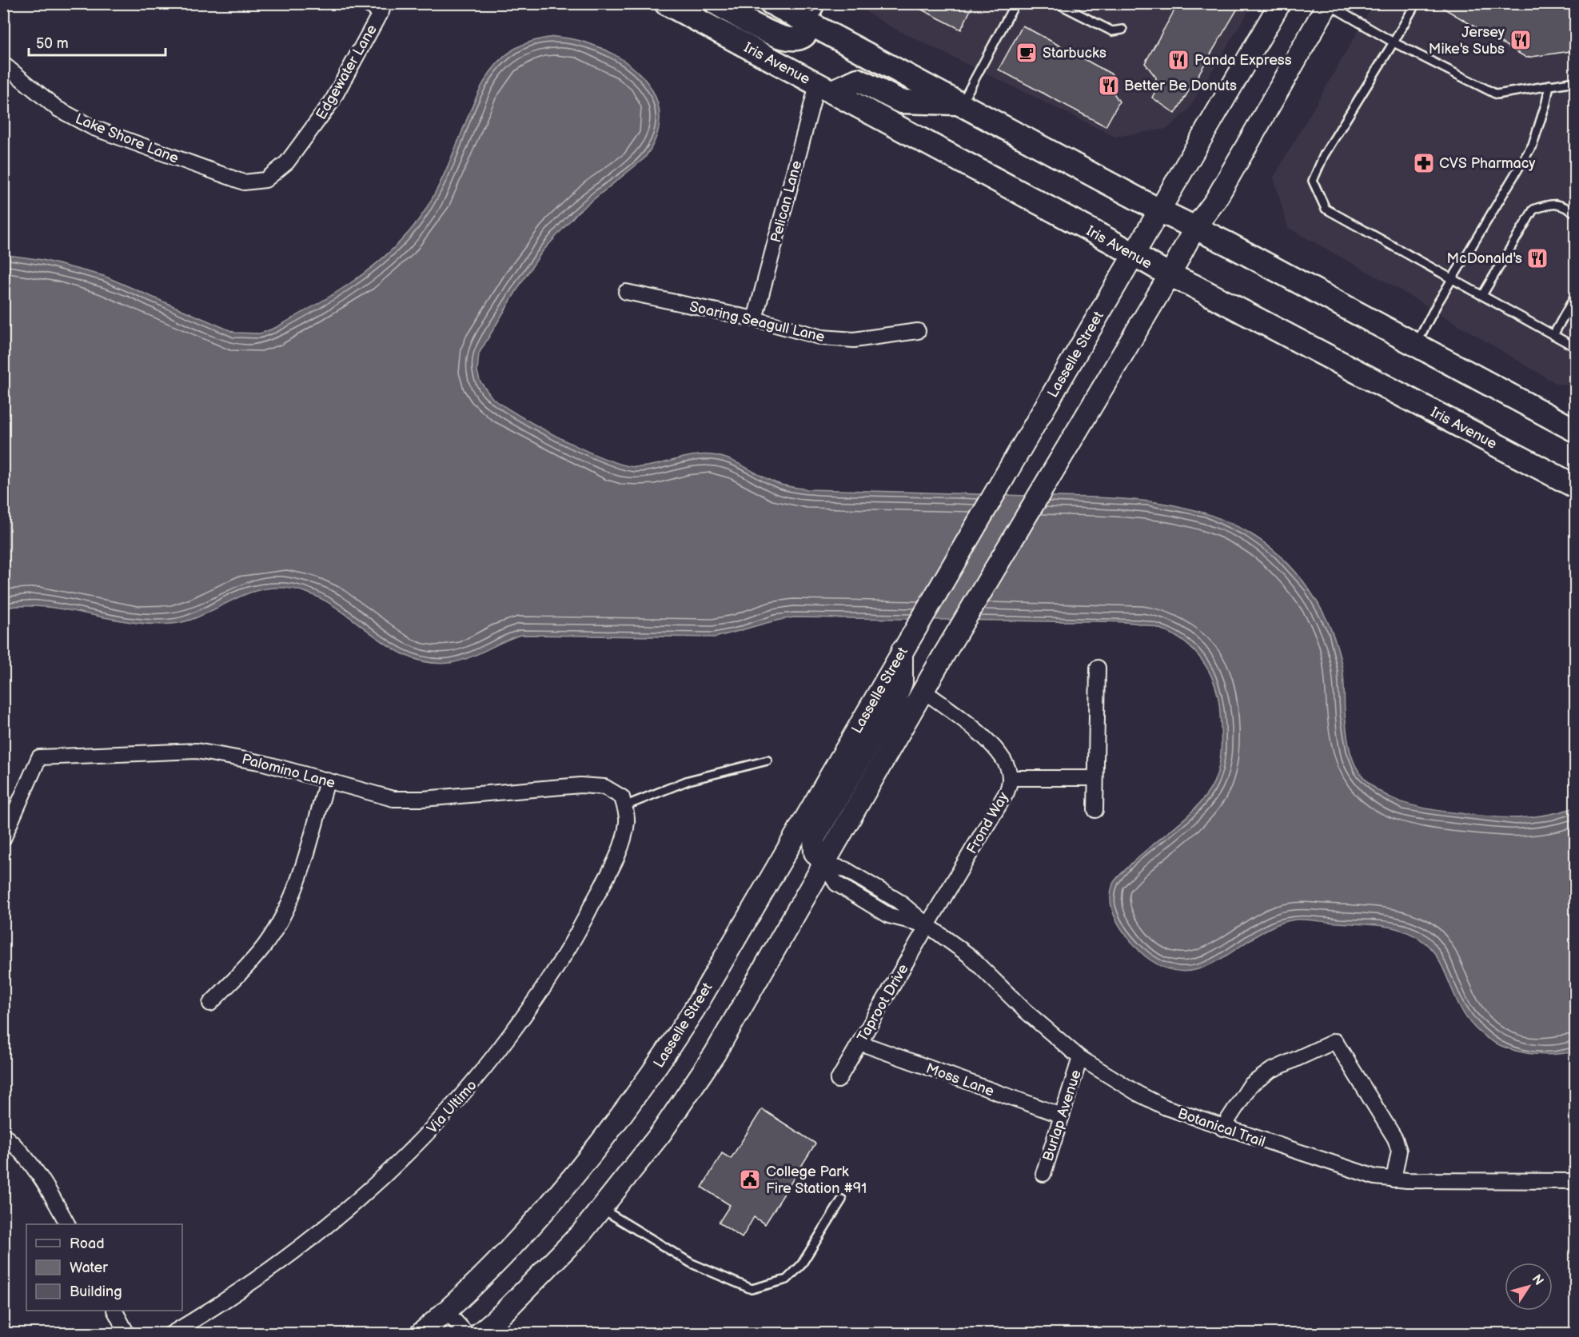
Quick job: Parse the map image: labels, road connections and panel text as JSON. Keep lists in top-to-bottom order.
{
  "streets": {
    "main road": ["Iris Avenue", "Lasselle Street"],
    "street": [
      "Edgewater Lane",
      "Lake Shore Lane",
      "Pelican Lane",
      "Soaring Seagull Lane",
      "Palomino Lane",
      "Frond Way",
      "Taproot Drive",
      "Moss Lane",
      "Via Ultimo",
      "Burlap Avenue",
      "Botanical Trail"
    ]
  },
  "crossings": [
    ["Iris Avenue", "Pelican Lane"],
    ["Iris Avenue", "Lasselle Street"],
    ["Edgewater Lane", "Lake Shore Lane"],
    ["Pelican Lane", "Soaring Seagull Lane"],
    ["Palomino Lane", "Via Ultimo"],
    ["Frond Way", "Taproot Drive"],
    ["Frond Way", "Botanical Trail"],
    ["Taproot Drive", "Moss Lane"],
    ["Taproot Drive", "Botanical Trail"],
    ["Moss Lane", "Burlap Avenue"],
    ["Burlap Avenue", "Botanical Trail"]
  ],
  "places": {
    "restaurant": [
      "Jersey Mike's Subs",
      "Panda Express",
      "Better Be Donuts",
      "McDonald's"
    ],
    "cafe": ["Starbucks"],
    "pharmacy": ["CVS Pharmacy"],
    "public building": ["College Park Fire Station #91"]
  },
  "legend": ["Road", "Water", "Building"],
  "scale_bar": "50 m",
  "north": "top right"
}
